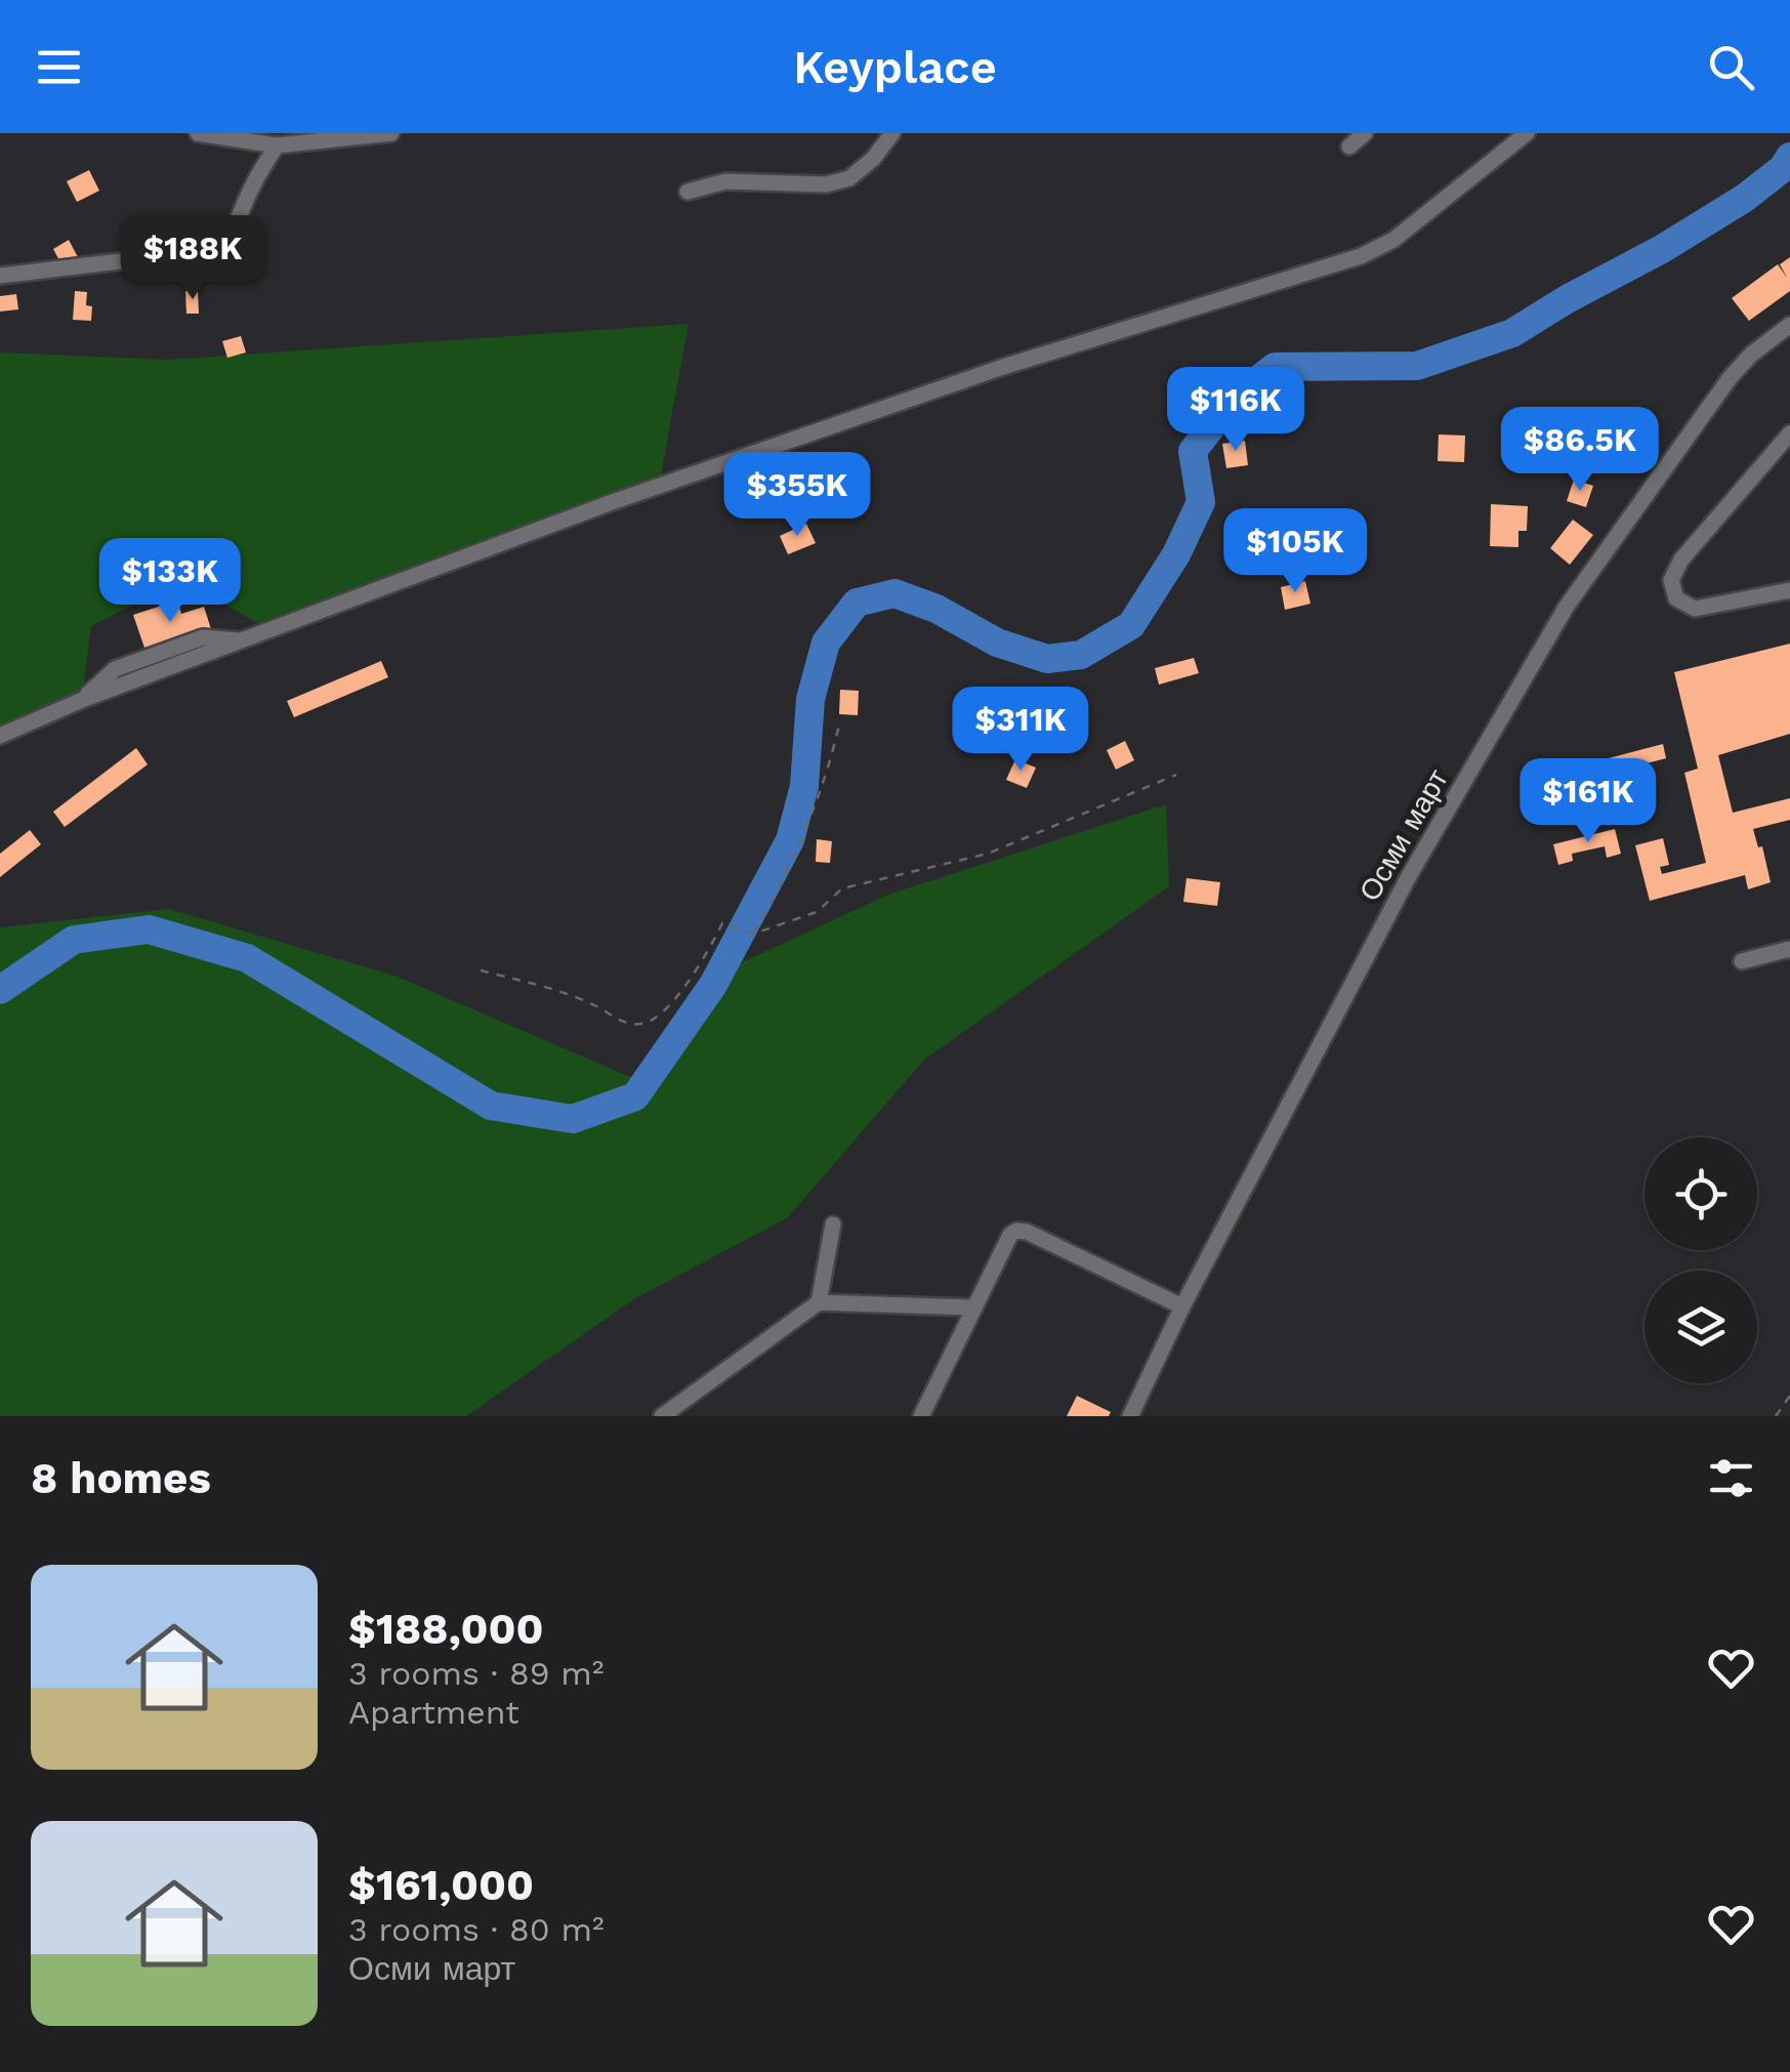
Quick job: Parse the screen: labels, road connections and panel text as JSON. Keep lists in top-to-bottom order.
{
  "streets": {
    "street": ["Осми март"]
  },
  "page": {
    "header": "Keyplace",
    "price": [
      "$188K",
      "$116K",
      "$86.5K",
      "$355K",
      "$105K",
      "$133K",
      "$311K",
      "$161K"
    ],
    "heading": "8 homes",
    "list": [
      {
        "name": "$188,000",
        "note": "3 rooms · 89 m² · Apartment"
      },
      {
        "name": "$161,000",
        "note": "3 rooms · 80 m² · Осми март"
      }
    ]
  }
}
